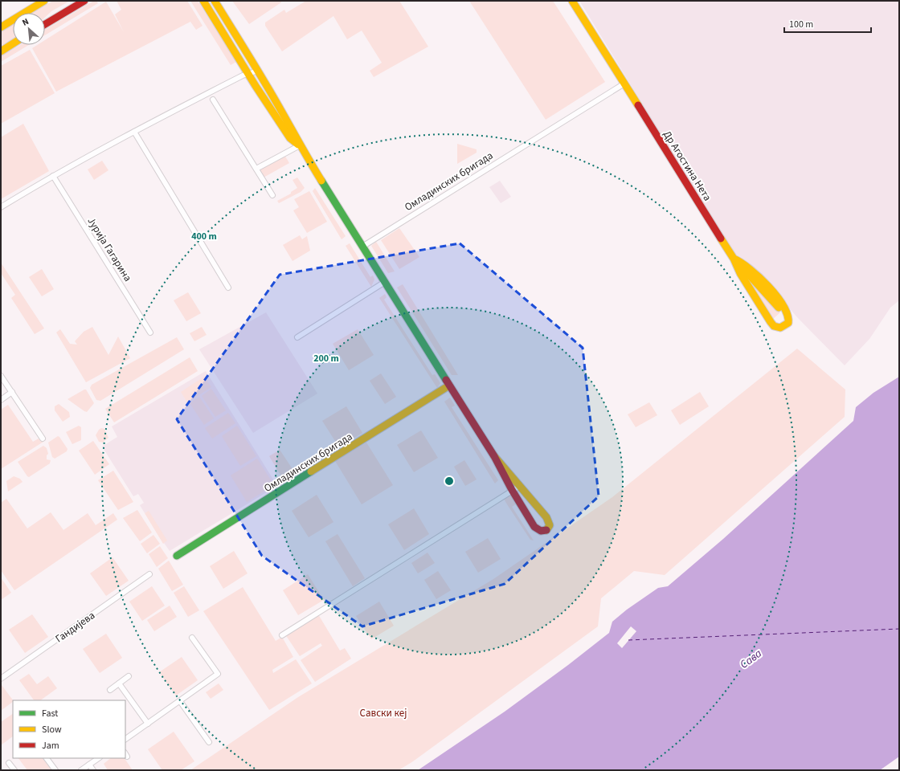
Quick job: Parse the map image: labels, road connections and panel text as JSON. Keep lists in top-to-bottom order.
{
  "streets": {
    "street": [
      "Др Агостина Нета",
      "Омладинских бригада",
      "Јурија Гагарина",
      "Гандијева"
    ]
  },
  "crossings": [
    ["Др Агостина Нета", "Омладинских бригада"]
  ],
  "water": ["Сава"],
  "parks": ["Савски кеј"],
  "legend": ["Fast", "Slow", "Jam"],
  "scale_bar": "100 m",
  "north": "top left",
  "rings": ["400 m", "200 m"]
}
